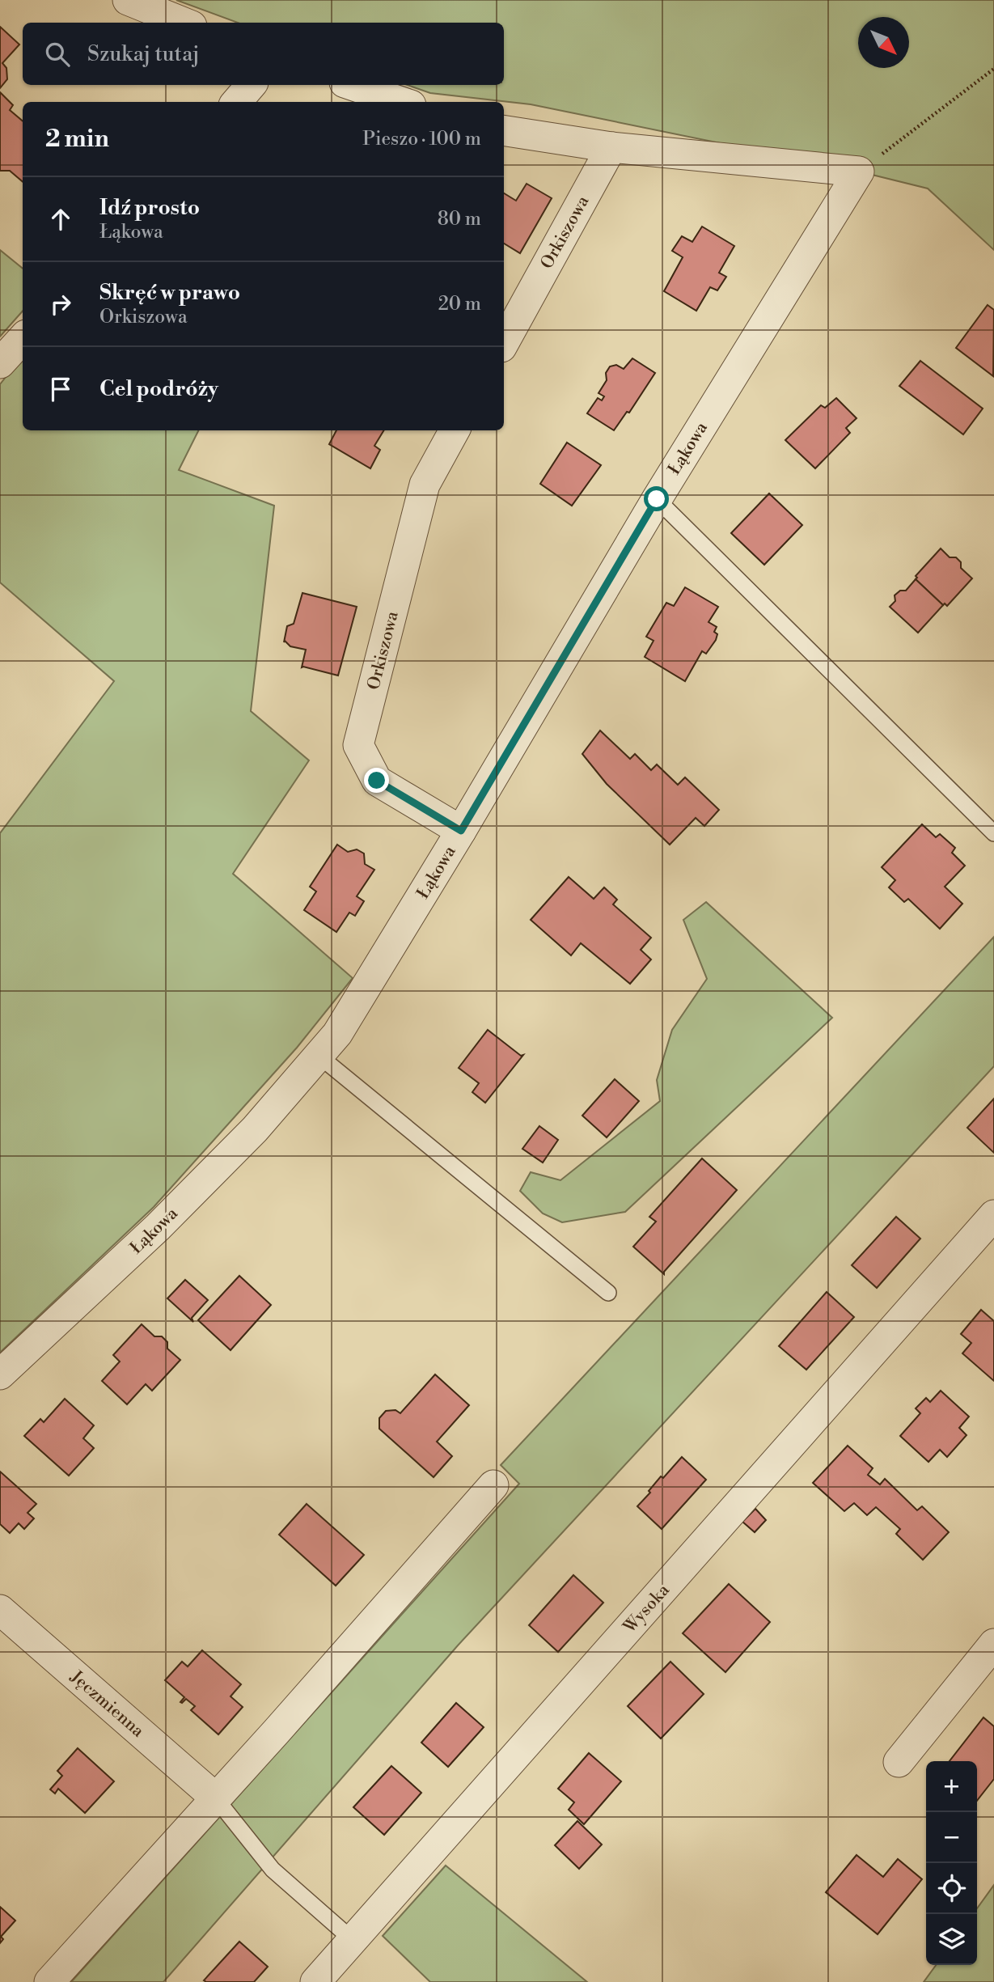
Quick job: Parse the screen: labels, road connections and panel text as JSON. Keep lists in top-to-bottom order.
{
  "streets": {
    "street": [
      "Orkiszowa",
      "Łąkowa",
      "Wysoka",
      "Jęczmienna"
    ]
  },
  "crossings": [
    ["Orkiszowa", "Łąkowa"]
  ],
  "north": "bottom right",
  "page": {
    "search": "Szukaj tutaj",
    "heading": ["2 min", "Pieszo · 100 m"],
    "list": [
      ["Idź prosto", "Łąkowa", "80 m"],
      ["Skręć w prawo", "Orkiszowa", "20 m"],
      "Cel podróży"
    ],
    "map_buttons": ["+", "−"]
  }
}
